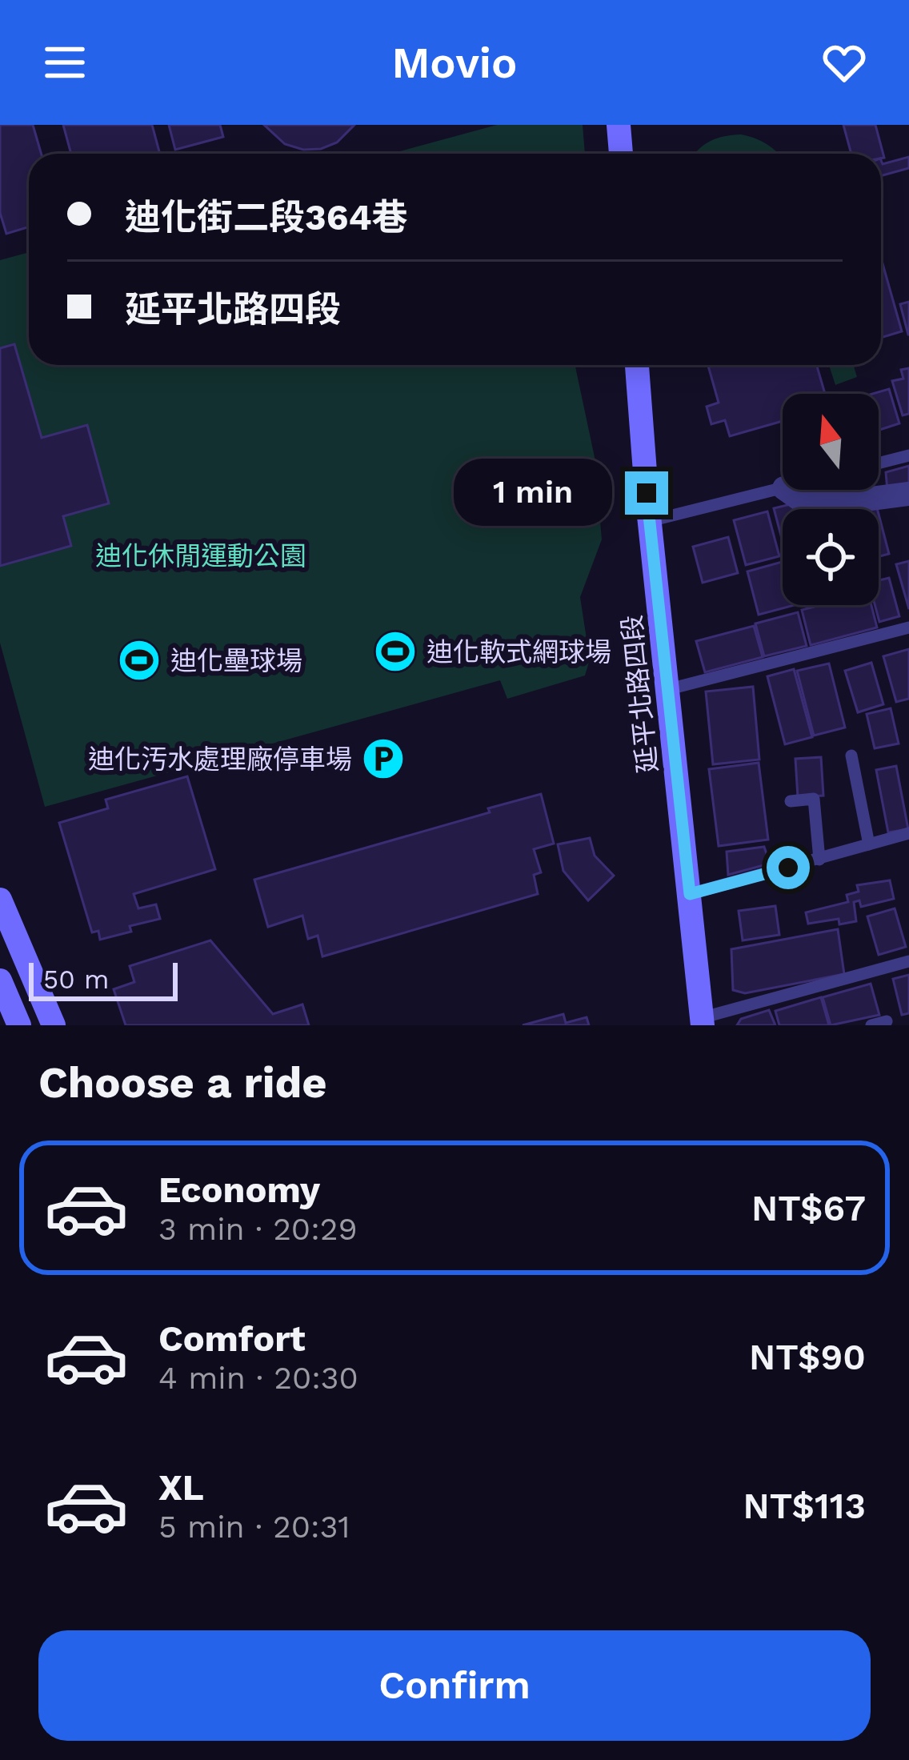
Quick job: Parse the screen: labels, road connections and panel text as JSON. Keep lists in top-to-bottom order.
{
  "streets": {
    "street": ["延平北路四段"]
  },
  "parks": ["迪化休閒運動公園"],
  "places": {
    "sports": ["迪化軟式網球場", "迪化壘球場"],
    "parking": ["迪化汚水處理廠停車場"]
  },
  "scale_bar": "50 m",
  "north": "top",
  "page": {
    "header": "Movio",
    "banner": ["迪化街二段364巷", "延平北路四段"],
    "bubble": "1 min",
    "scale": "50 m",
    "heading": "Choose a ride",
    "list": [
      {
        "name": "Economy",
        "note": "3 min · 20:29",
        "value": "NT$67"
      },
      {
        "name": "Comfort",
        "note": "4 min · 20:30",
        "value": "NT$90"
      },
      {
        "name": "XL",
        "note": "5 min · 20:31",
        "value": "NT$113"
      }
    ],
    "buttons": "Confirm"
  }
}
